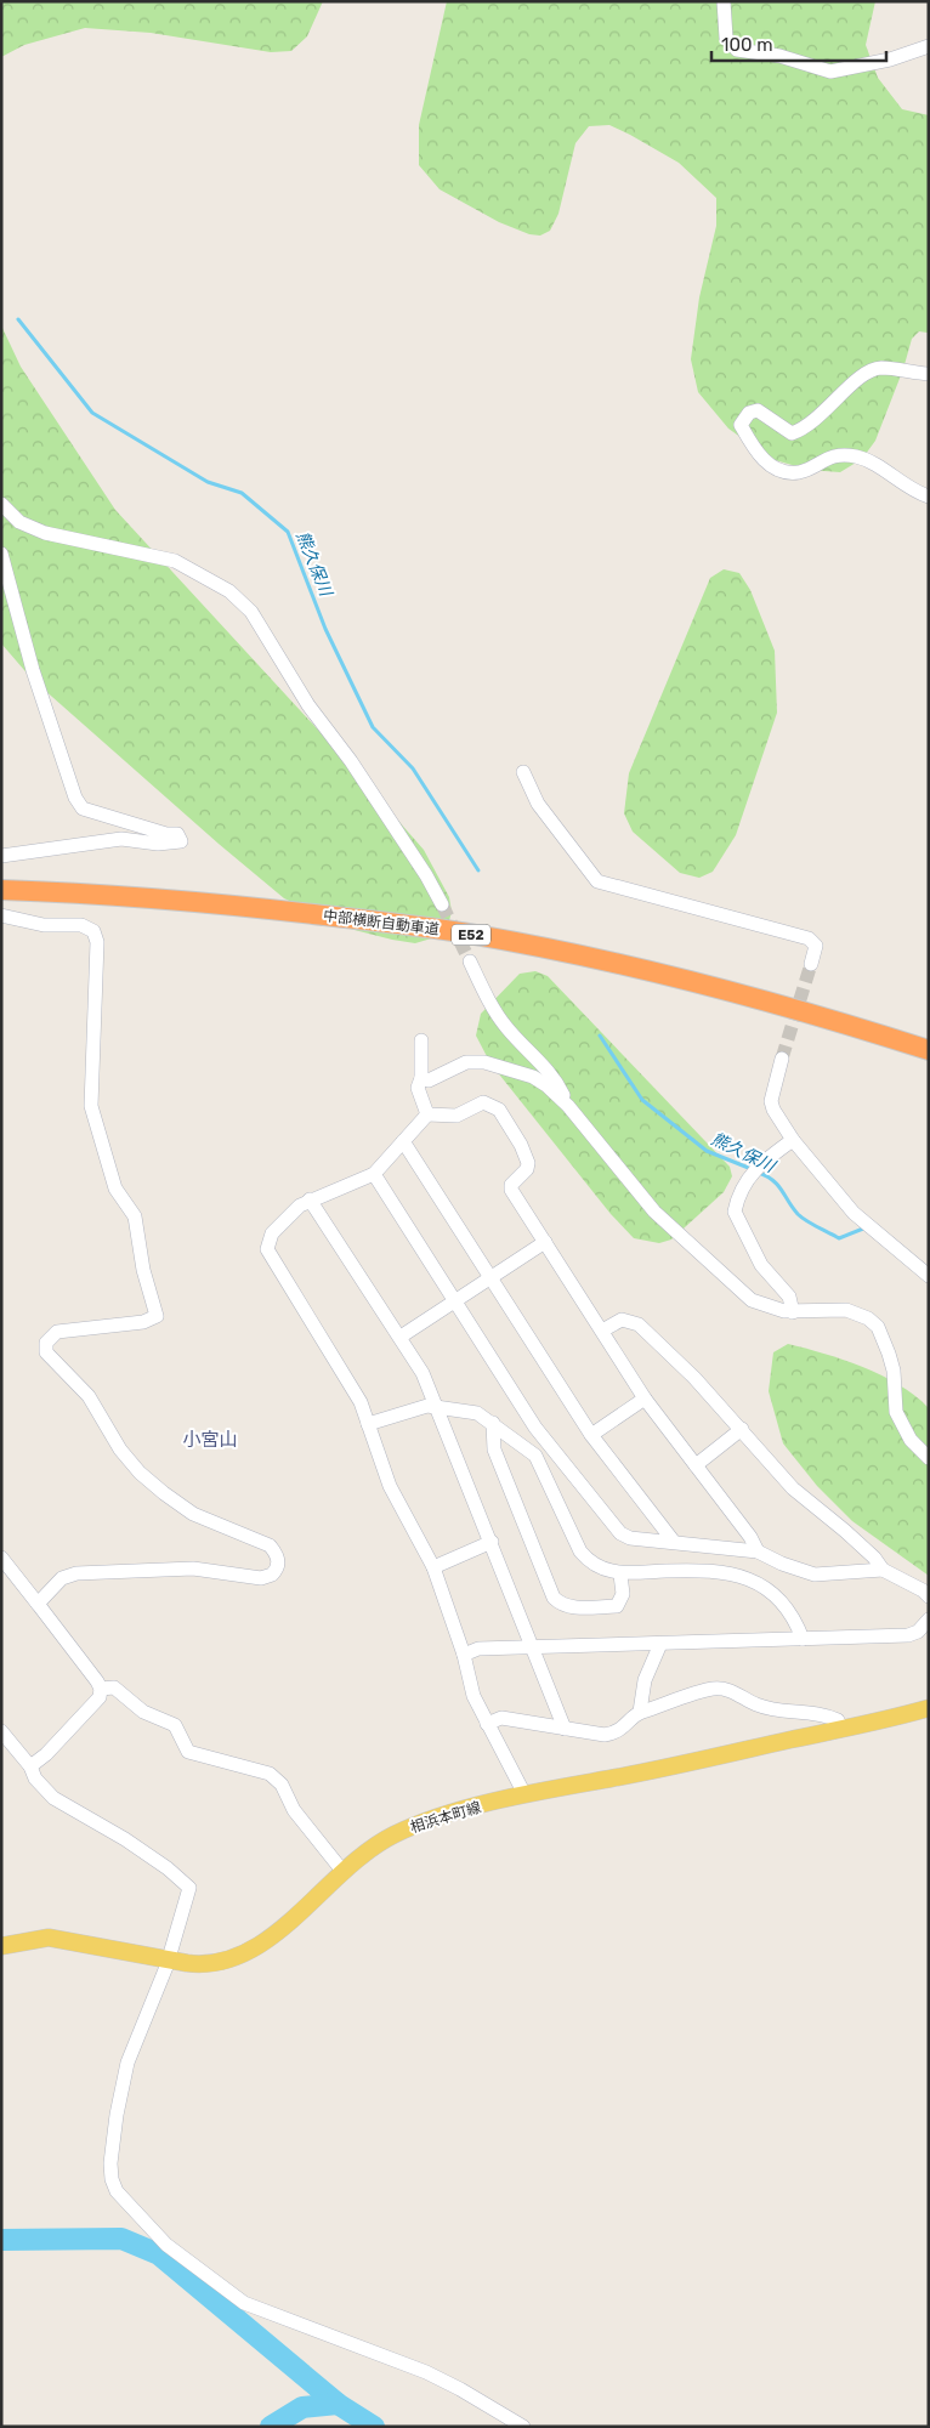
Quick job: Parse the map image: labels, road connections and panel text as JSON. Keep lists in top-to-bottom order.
{
  "streets": {
    "highway": ["中部横断自動車道", "E52"],
    "main road": ["相浜本町線"]
  },
  "districts": ["小宮山"],
  "water": ["熊久保川"],
  "scale_bar": "100 m"
}
